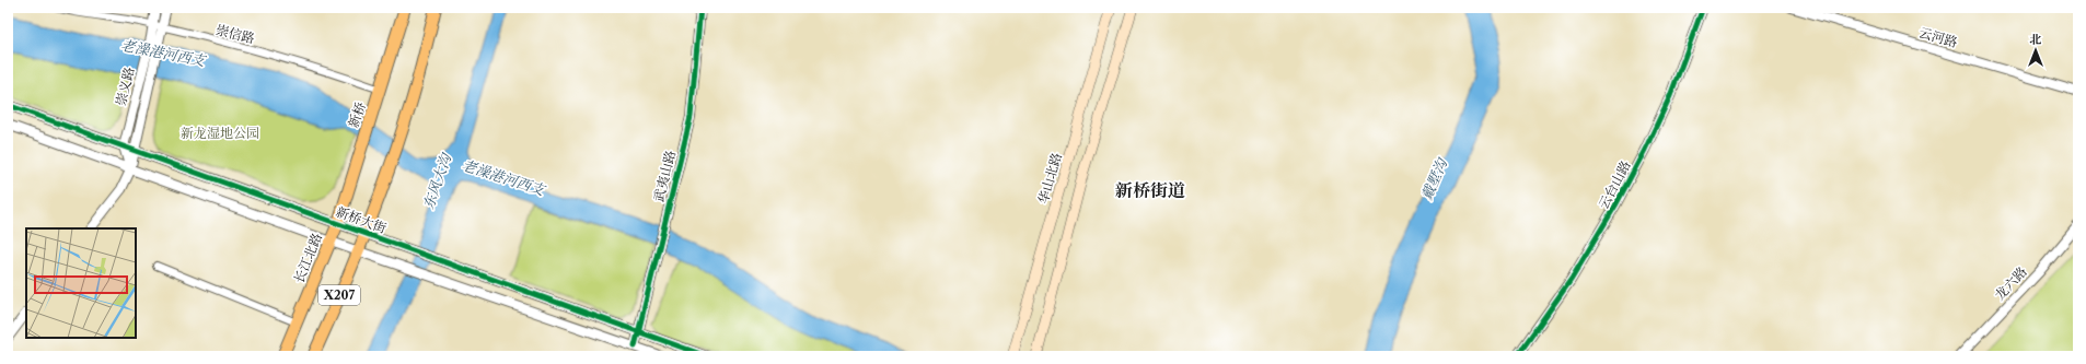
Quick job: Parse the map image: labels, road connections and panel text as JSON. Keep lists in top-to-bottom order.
{
  "streets": {
    "main road": [
      "新桥",
      "华山北路",
      "长江北路",
      "X207"
    ],
    "street": [
      "崇信路",
      "云河路",
      "崇义路",
      "武夷山路",
      "云台山路",
      "新桥大街",
      "龙六路"
    ]
  },
  "crossings": [
    ["崇信路", "崇义路"],
    ["崇信路", "新桥"],
    ["崇义路", "新桥大街"],
    ["新桥", "长江北路"],
    ["武夷山路", "新桥大街"],
    ["新桥大街", "长江北路"],
    ["新桥大街", "X207"]
  ],
  "districts": ["新桥街道"],
  "water": ["老澡港河西支", "戴墅沟", "东风大沟"],
  "parks": ["新龙湿地公园"],
  "north": "top"
}
